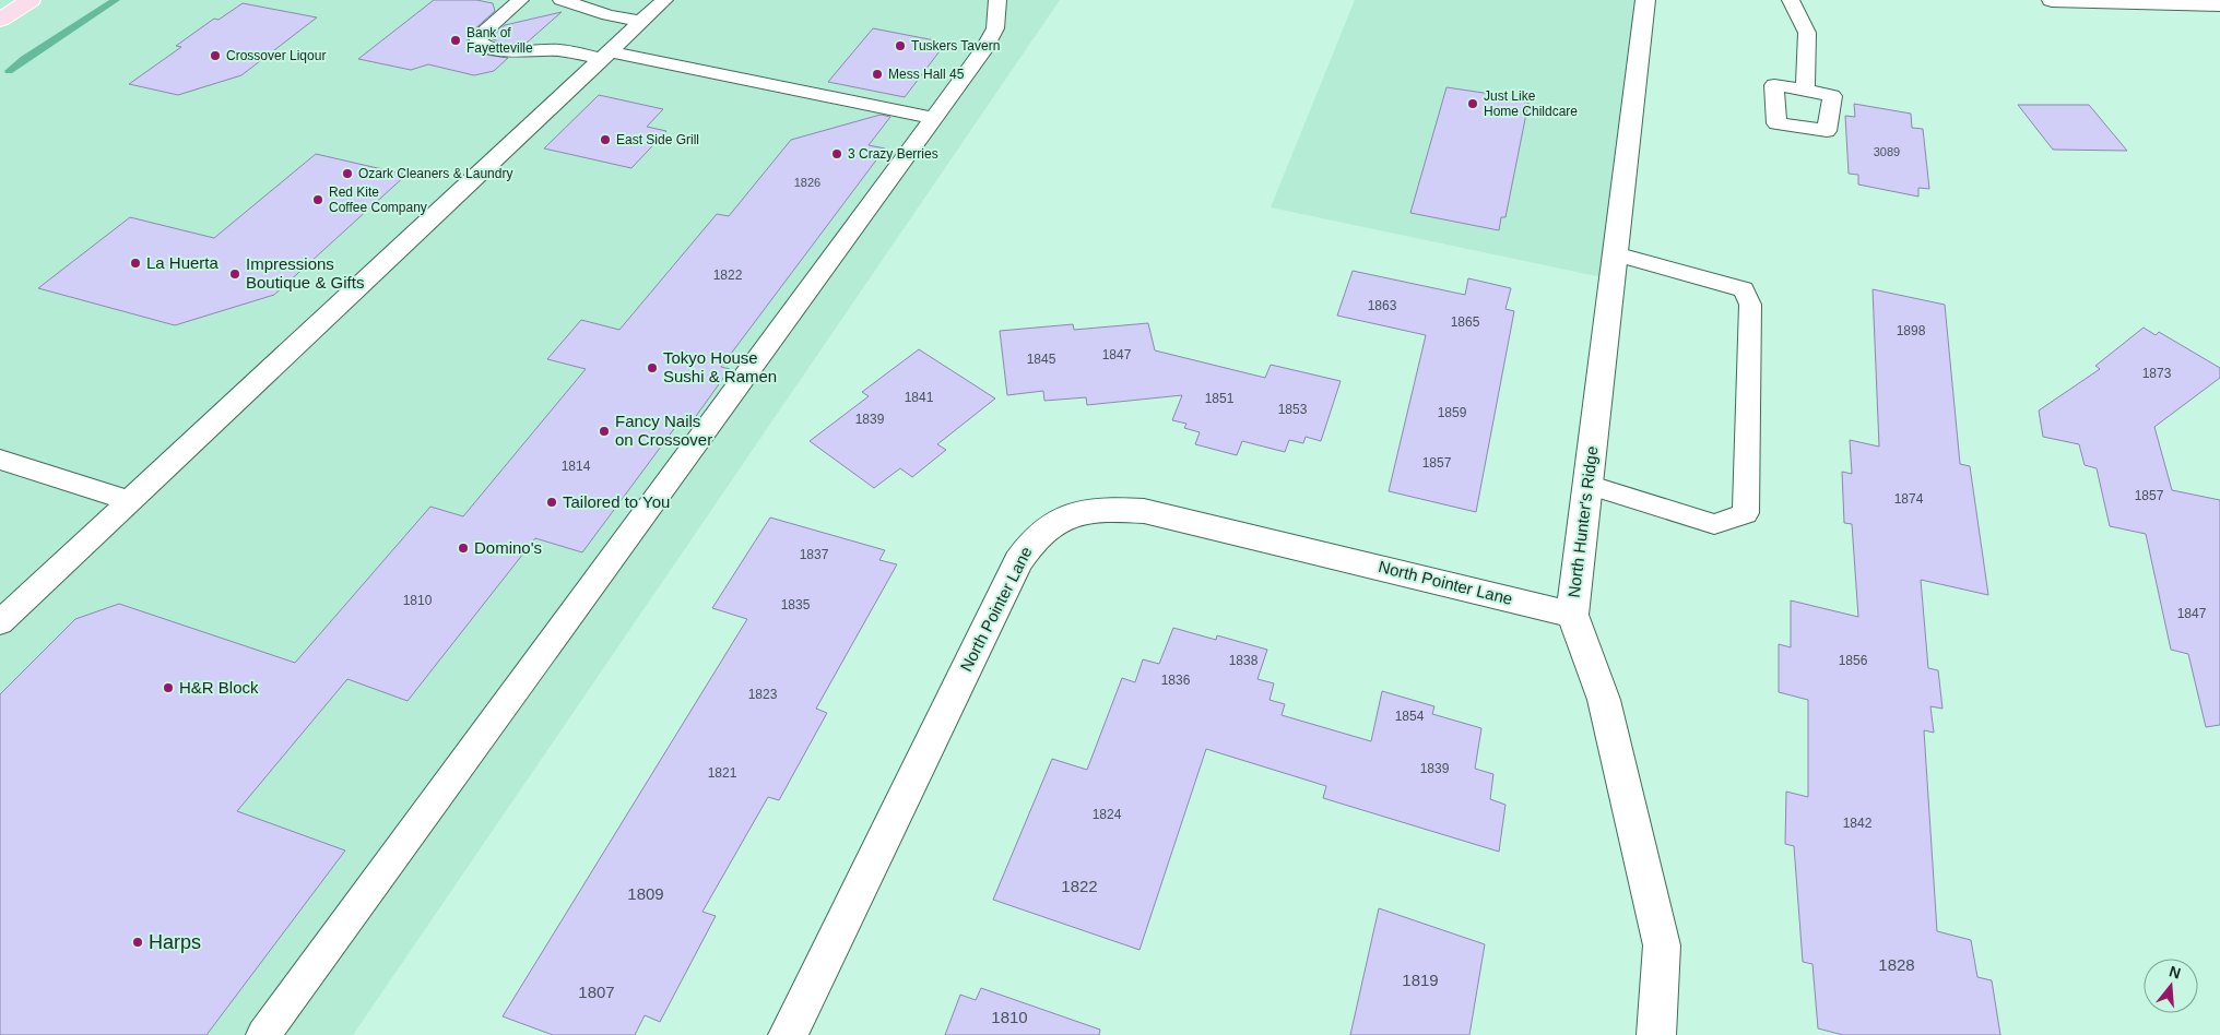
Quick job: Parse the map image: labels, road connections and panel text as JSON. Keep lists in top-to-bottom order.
{
  "streets": {
    "street": ["North Hunter's Ridge", "North Pointer Lane"]
  },
  "crossings": [
    ["North Hunter's Ridge", "North Pointer Lane"]
  ],
  "places": [
    "Bank of Fayetteville",
    "Tuskers Tavern",
    "Crossover Liqour",
    "Mess Hall 45",
    "Just Like Home Childcare",
    "East Side Grill",
    "3 Crazy Berries",
    "Ozark Cleaners & Laundry",
    "Red Kite Coffee Company",
    "La Huerta",
    "Impressions Boutique & Gifts",
    "Tokyo House Sushi & Ramen",
    "Fancy Nails on Crossover",
    "Tailored to You",
    "Domino's",
    "H&R Block",
    "Harps"
  ],
  "house_numbers": [
    "3089",
    "1826",
    "1822",
    "1863",
    "1865",
    "1898",
    "1847",
    "1845",
    "1873",
    "1841",
    "1851",
    "1853",
    "1859",
    "1839",
    "1857",
    "1814",
    "1857",
    "1874",
    "1837",
    "1810",
    "1835",
    "1847",
    "1838",
    "1856",
    "1836",
    "1823",
    "1854",
    "1839",
    "1821",
    "1824",
    "1842",
    "1822",
    "1809",
    "1828",
    "1819",
    "1807",
    "1810"
  ],
  "north": "top"
}
